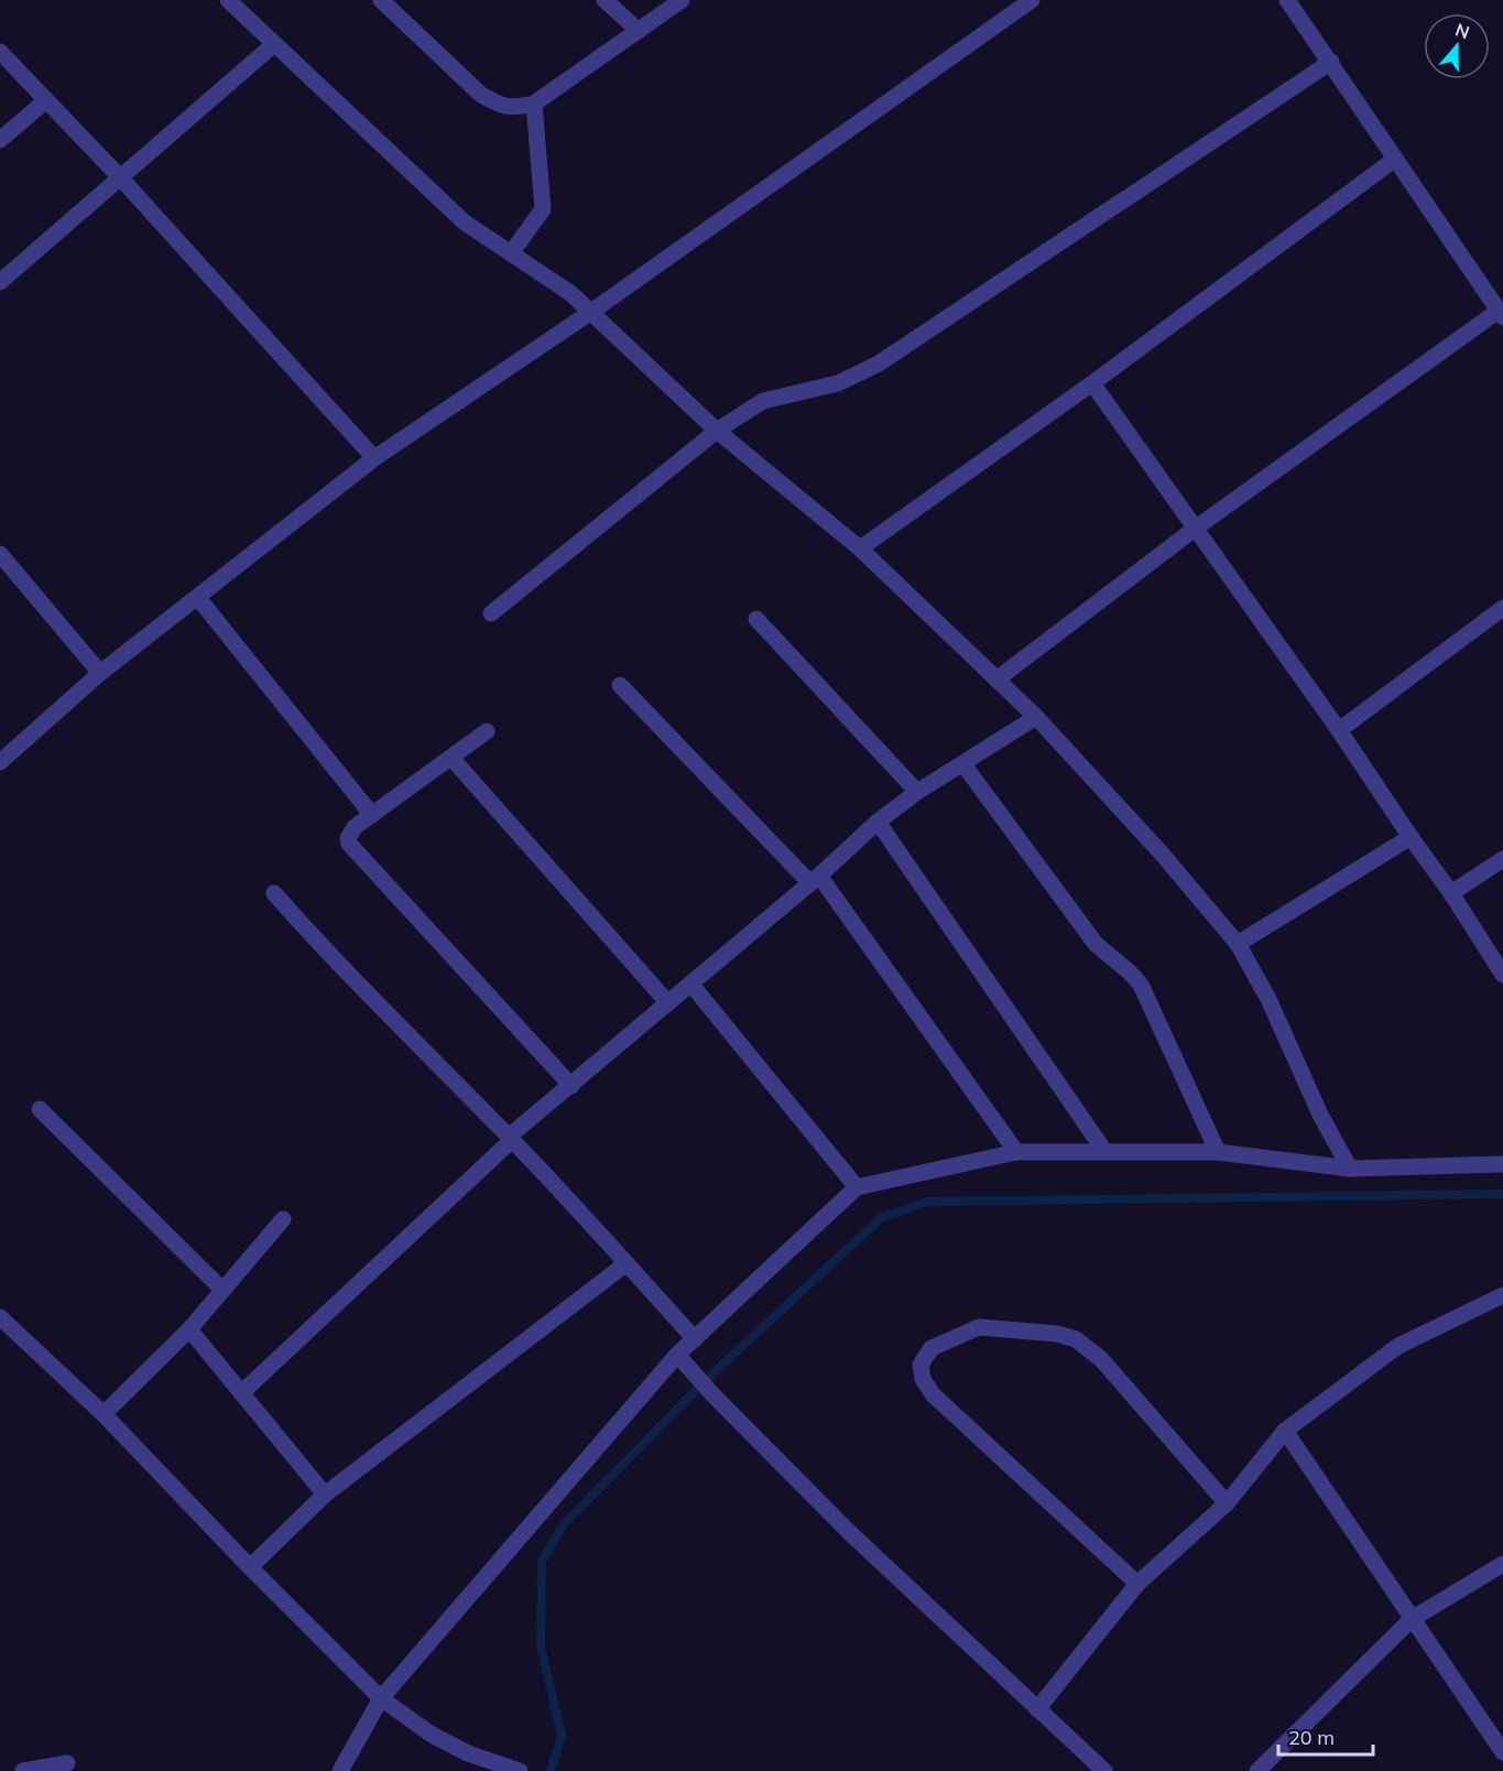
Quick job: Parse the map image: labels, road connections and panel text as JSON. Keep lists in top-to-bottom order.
{
  "scale_bar": "20 m",
  "north": "top"
}
